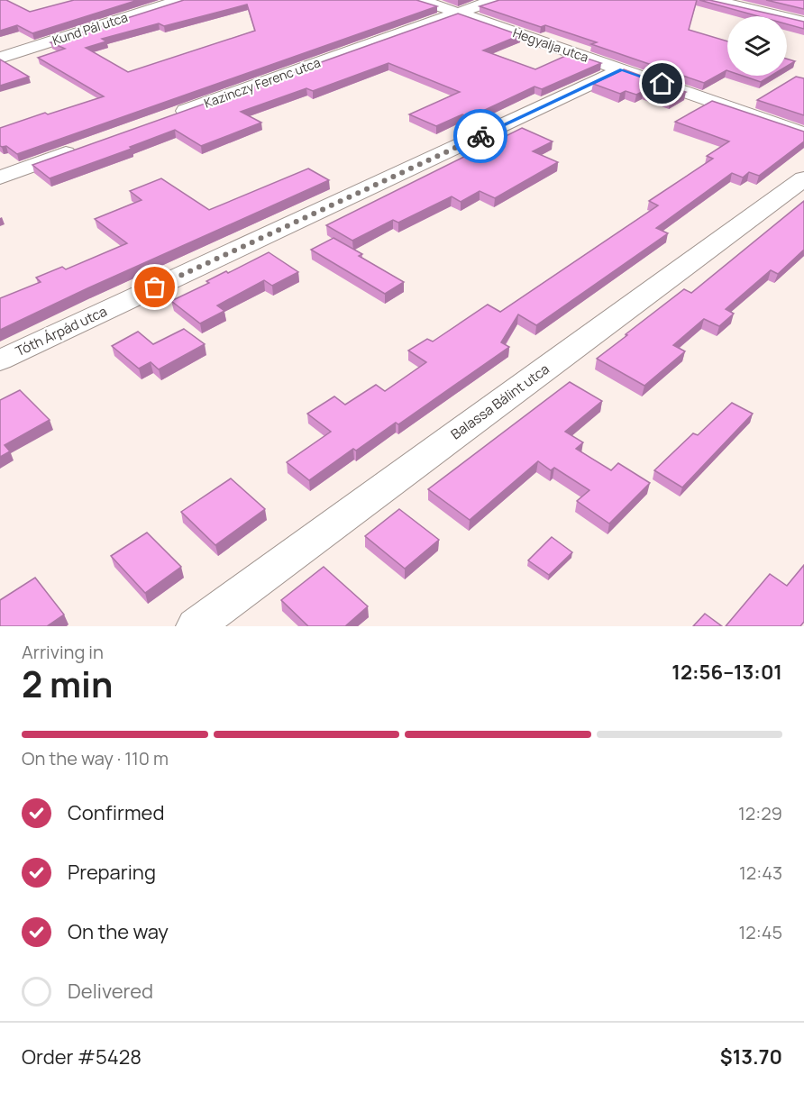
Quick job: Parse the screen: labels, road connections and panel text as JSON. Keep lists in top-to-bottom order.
{
  "streets": {
    "street": [
      "Kund Pál utca",
      "Hegyalja utca",
      "Kazinczy Ferenc utca",
      "Tóth Árpád utca",
      "Balassa Bálint utca"
    ]
  },
  "crossings": [
    ["Hegyalja utca", "Kazinczy Ferenc utca"],
    ["Hegyalja utca", "Tóth Árpád utca"]
  ],
  "page": {
    "heading": ["2 min", "Arriving in", "12:56–13:01"],
    "panel": ["Order #5428", "$13.70"],
    "bar": "On the way · 110 m",
    "list": [
      ["Confirmed", "12:29"],
      ["Preparing", "12:43"],
      ["On the way", "12:45"],
      "Delivered"
    ]
  }
}
